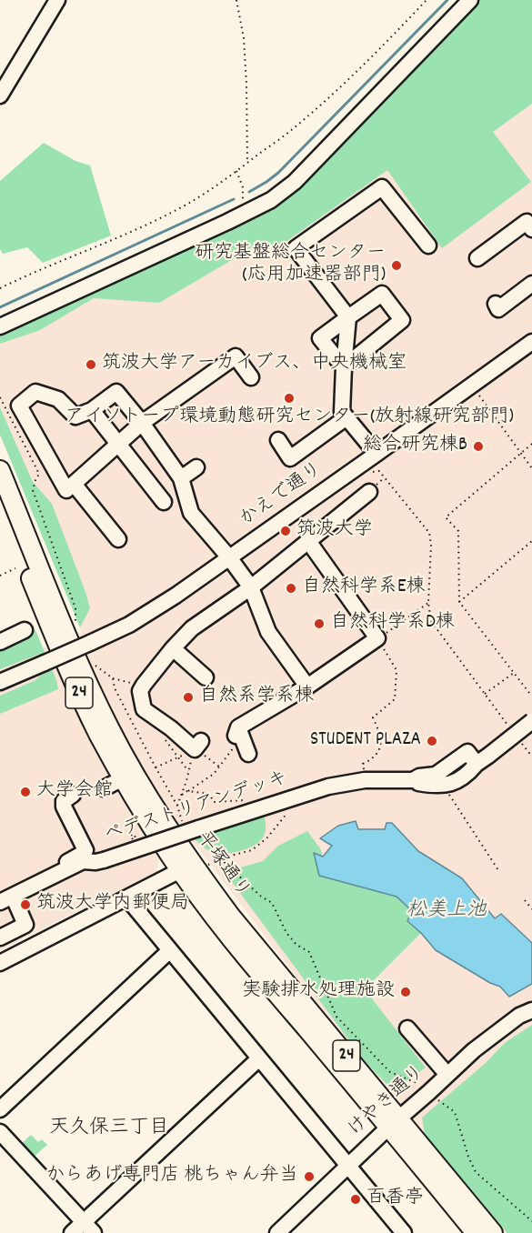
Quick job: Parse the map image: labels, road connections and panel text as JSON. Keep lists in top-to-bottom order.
{
  "streets": {
    "main road": ["24", "平塚通り"],
    "street": ["かえで通り", "ペデストリアンデッキ", "けやき通り"]
  },
  "crossings": [
    ["平塚通り", "けやき通り"]
  ],
  "districts": ["天久保三丁目"],
  "water": ["松美上池"],
  "places": [
    "研究基盤総合センター (応用加速器部門)",
    "筑波大学アーカイブス、中央機械室",
    "アイソトープ環境動態研究センター(放射線研究部門)",
    "総合研究棟B",
    "筑波大学",
    "自然科学系E棟",
    "自然科学系D棟",
    "自然系学系棟",
    "STUDENT PLAZA",
    "大学会館",
    "筑波大学内郵便局",
    "実験排水処理施設",
    "からあげ専門店 桃ちゃん弁当",
    "百香亭"
  ]
}
